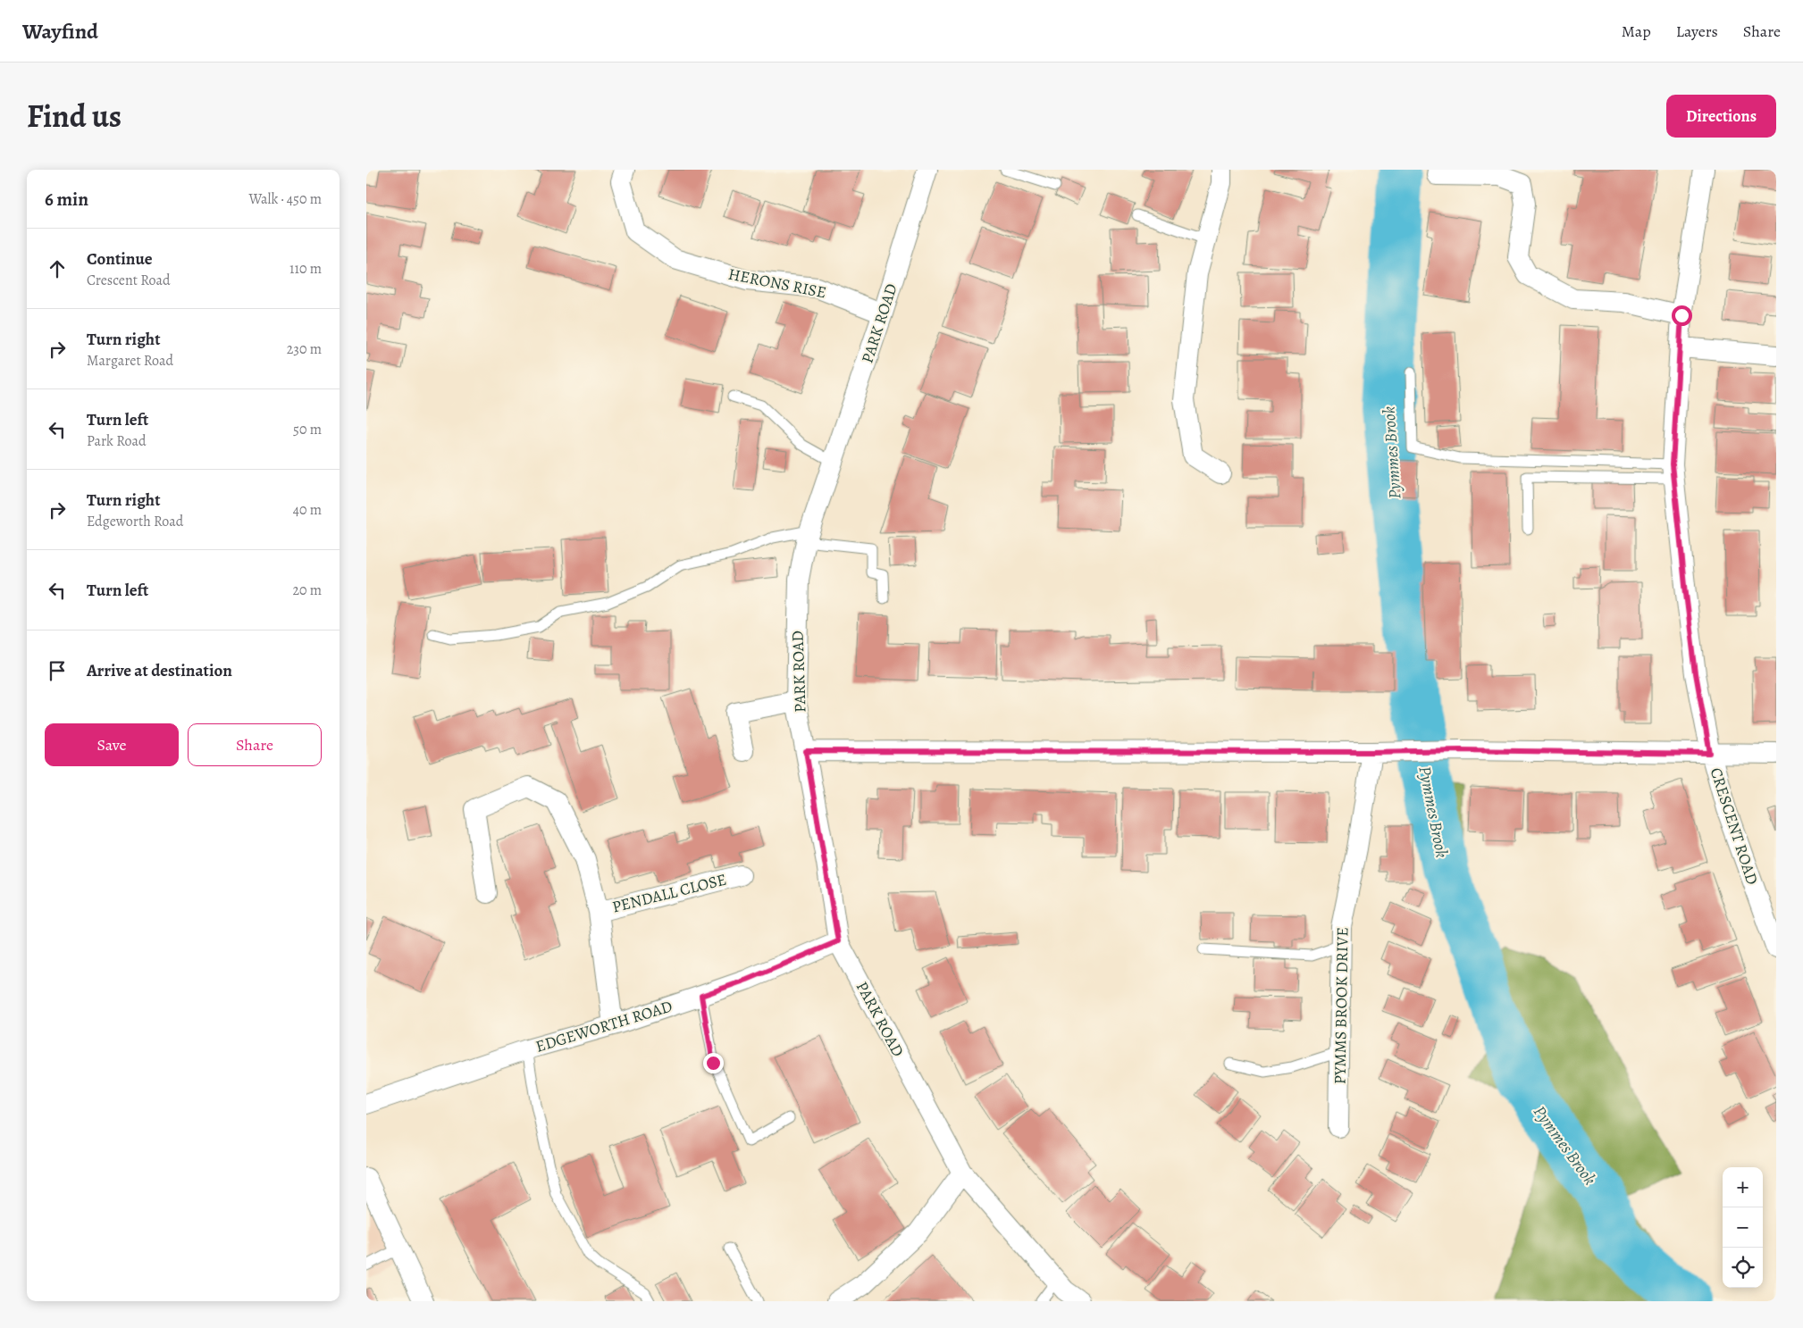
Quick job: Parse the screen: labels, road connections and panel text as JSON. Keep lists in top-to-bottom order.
{
  "streets": {
    "street": [
      "HERONS RISE",
      "PARK ROAD",
      "CRESCENT ROAD",
      "PENDALL CLOSE",
      "PYMMS BROOK DRIVE",
      "EDGEWORTH ROAD"
    ]
  },
  "crossings": [
    ["HERONS RISE", "PARK ROAD"],
    ["PARK ROAD", "EDGEWORTH ROAD"],
    ["PENDALL CLOSE", "EDGEWORTH ROAD"]
  ],
  "water": ["Pymmes Brook"],
  "page": {
    "header": "Wayfind",
    "nav": ["Map", "Layers", "Share"],
    "title": "Find us",
    "buttons": [
      "Directions",
      ["Save", "Share"]
    ],
    "heading": ["6 min", "Walk · 450 m"],
    "list": [
      ["Continue", "Crescent Road", "110 m"],
      ["Turn right", "Margaret Road", "230 m"],
      ["Turn left", "Park Road", "50 m"],
      ["Turn right", "Edgeworth Road", "40 m"],
      ["Turn left", "20 m"],
      "Arrive at destination"
    ],
    "map_buttons": ["+", "−"]
  }
}
